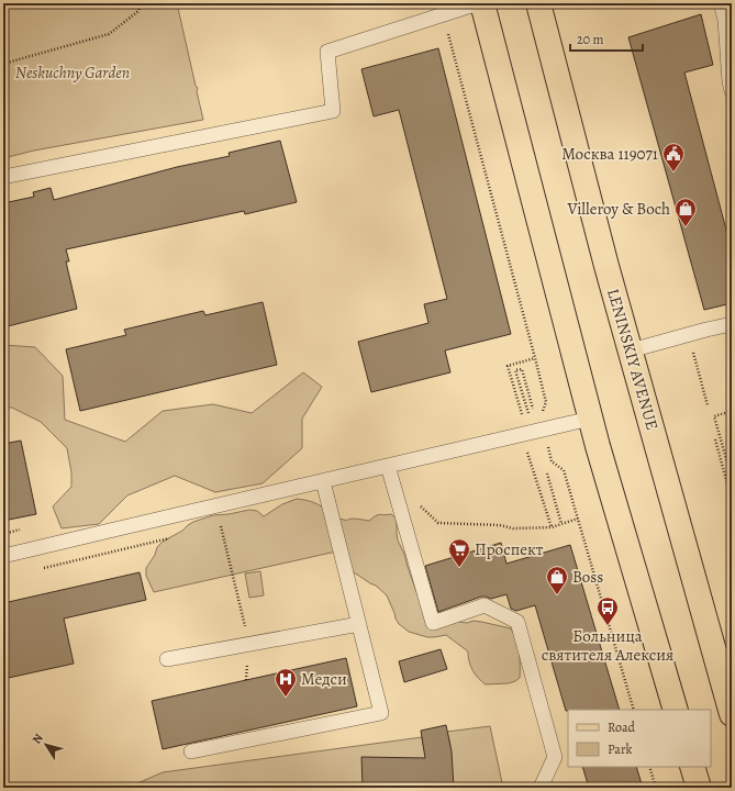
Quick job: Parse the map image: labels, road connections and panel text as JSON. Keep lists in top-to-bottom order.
{
  "streets": {
    "main road": ["LENINSKIY AVENUE"]
  },
  "parks": ["Neskuchny Garden"],
  "places": {
    "public building": ["Москва 119071"],
    "shop": ["Villeroy & Boch", "Boss"],
    "supermarket": ["Проспект"],
    "bus stop": ["Больница святителя Алексия"],
    "hospital": ["Медси"]
  },
  "legend": ["Road", "Park"],
  "scale_bar": "20 m",
  "north": "top left"
}
